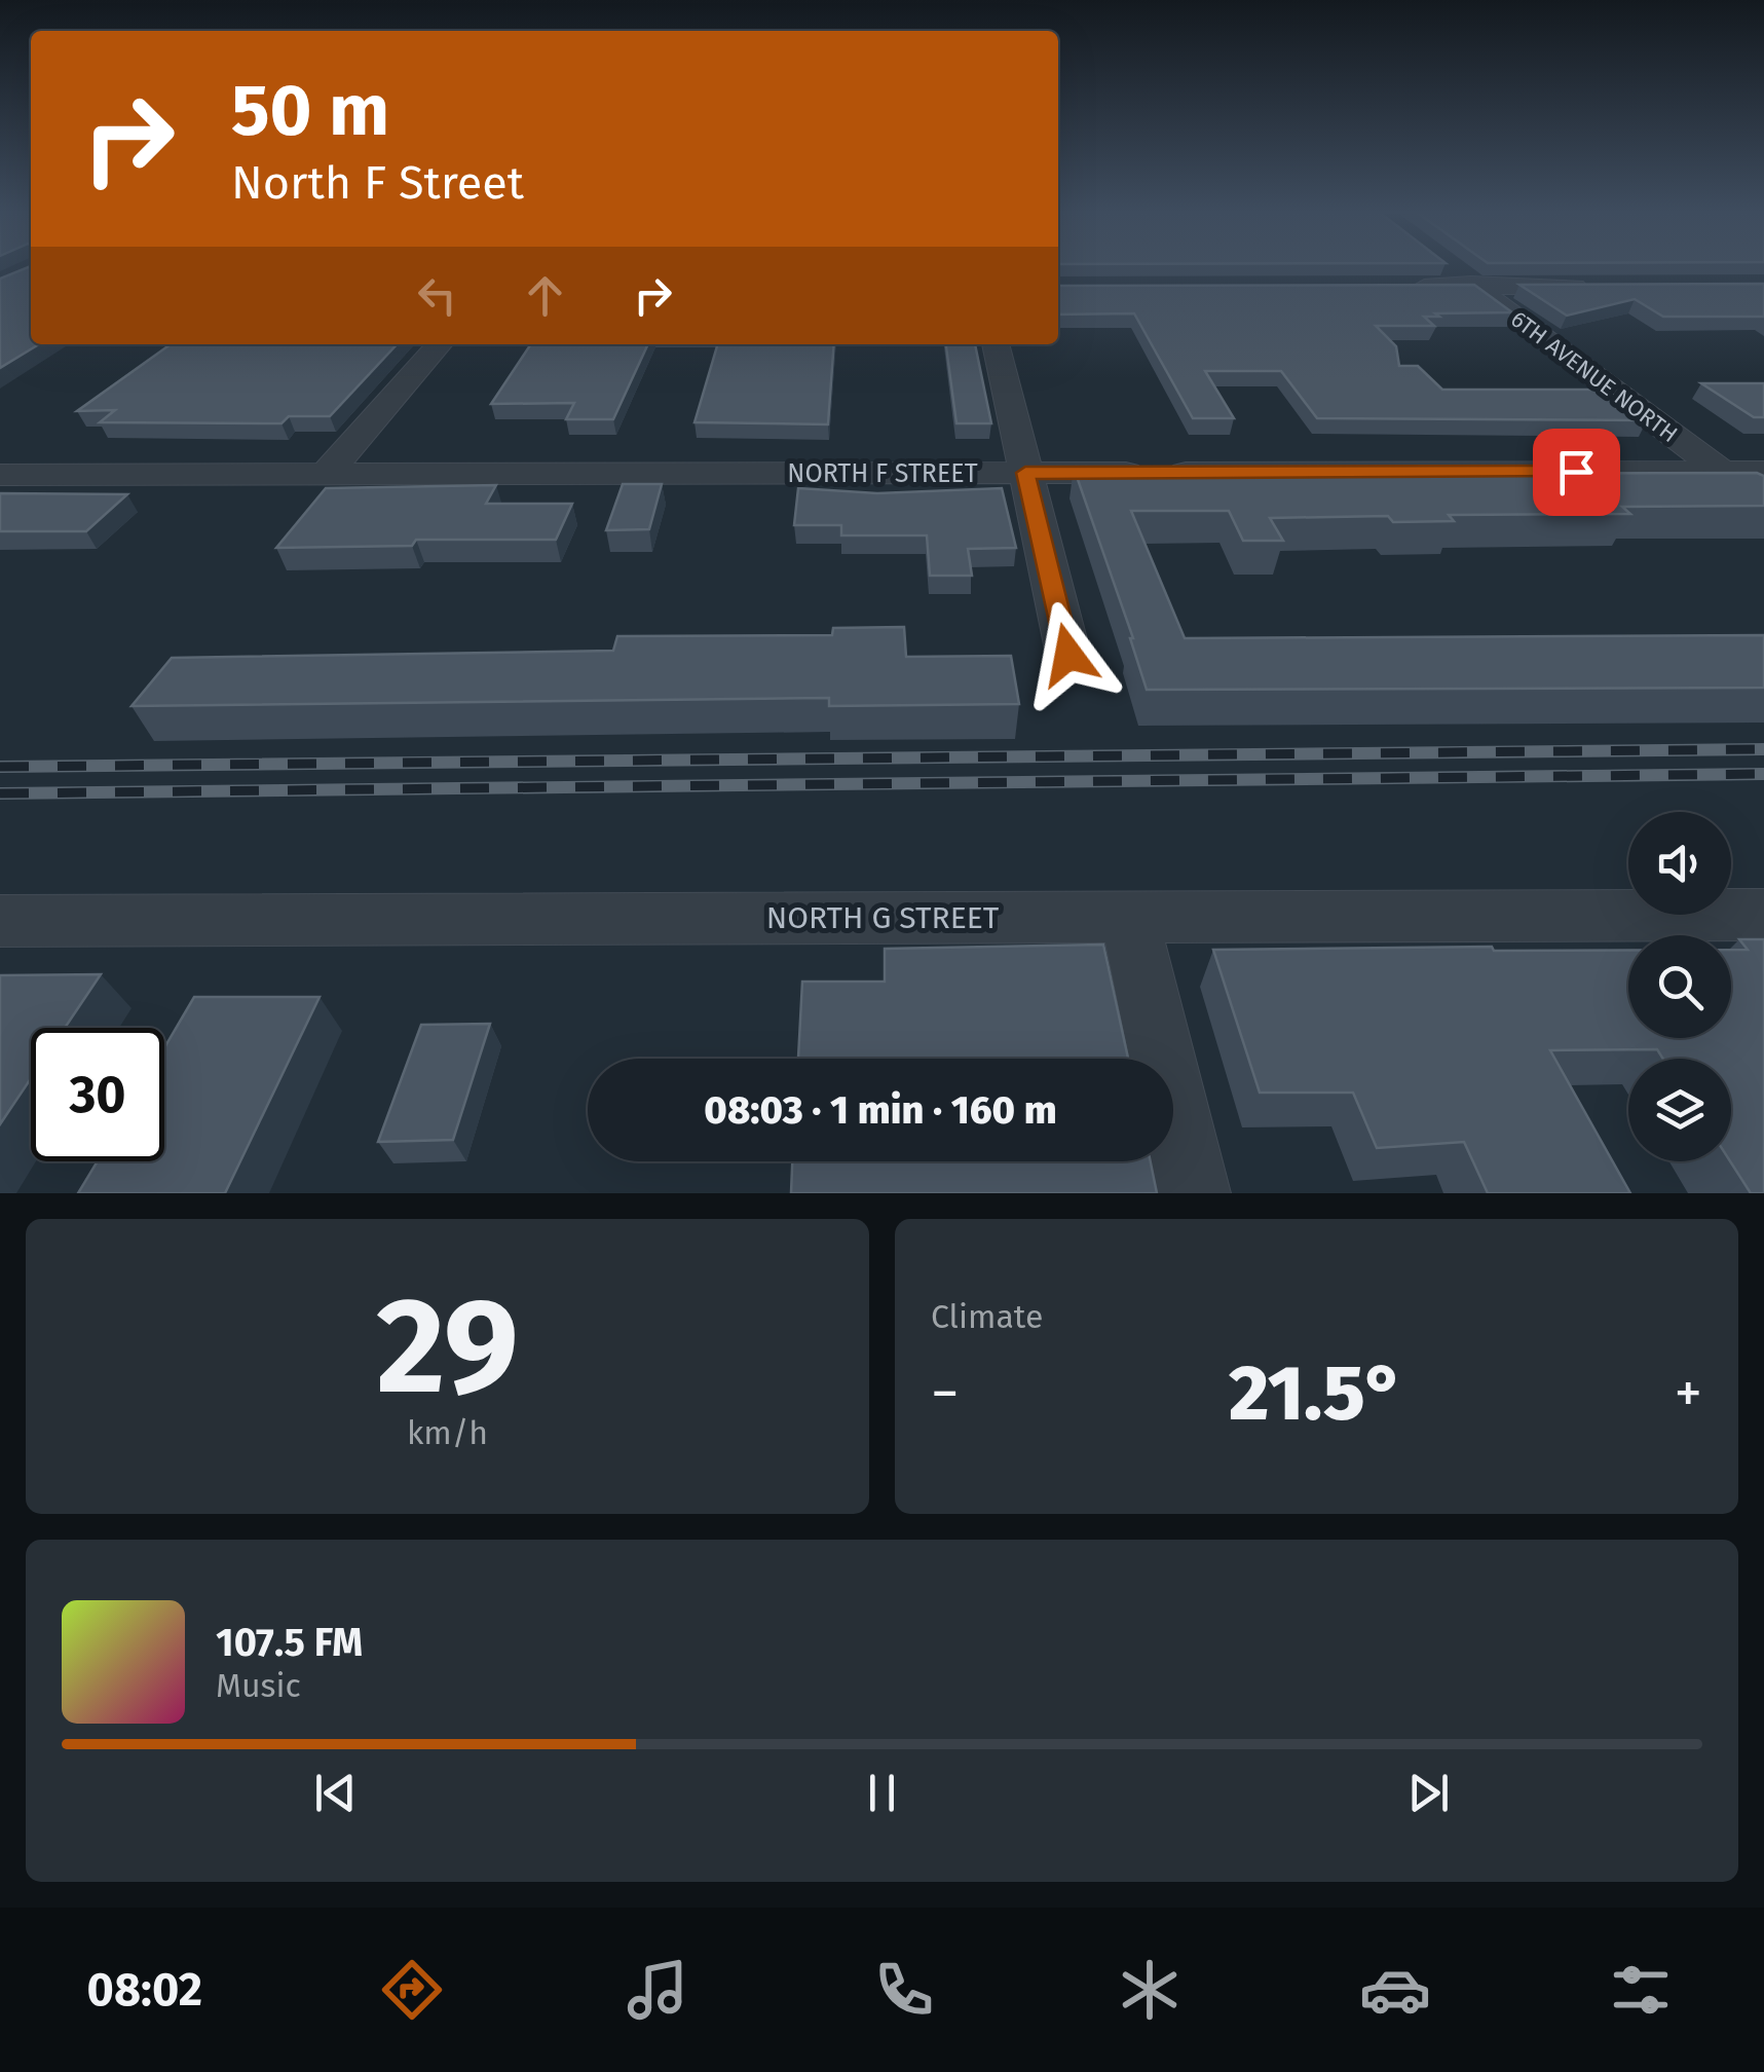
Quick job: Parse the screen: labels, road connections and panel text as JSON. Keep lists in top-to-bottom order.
{
  "streets": {
    "street": ["6TH AVENUE NORTH", "NORTH F STREET", "NORTH G STREET"]
  },
  "crossings": [
    ["6TH AVENUE NORTH", "NORTH F STREET"]
  ],
  "page": {
    "turn": ["50 m", "North F Street"],
    "limit": "30",
    "trip": "08:03 · 1 min · 160 m",
    "tile": [
      ["29", "km/h"],
      "Climate"
    ],
    "heat": ["−", "21.5°", "+"],
    "song": ["107.5 FM", "Music"],
    "tabs": "08:02"
  }
}
